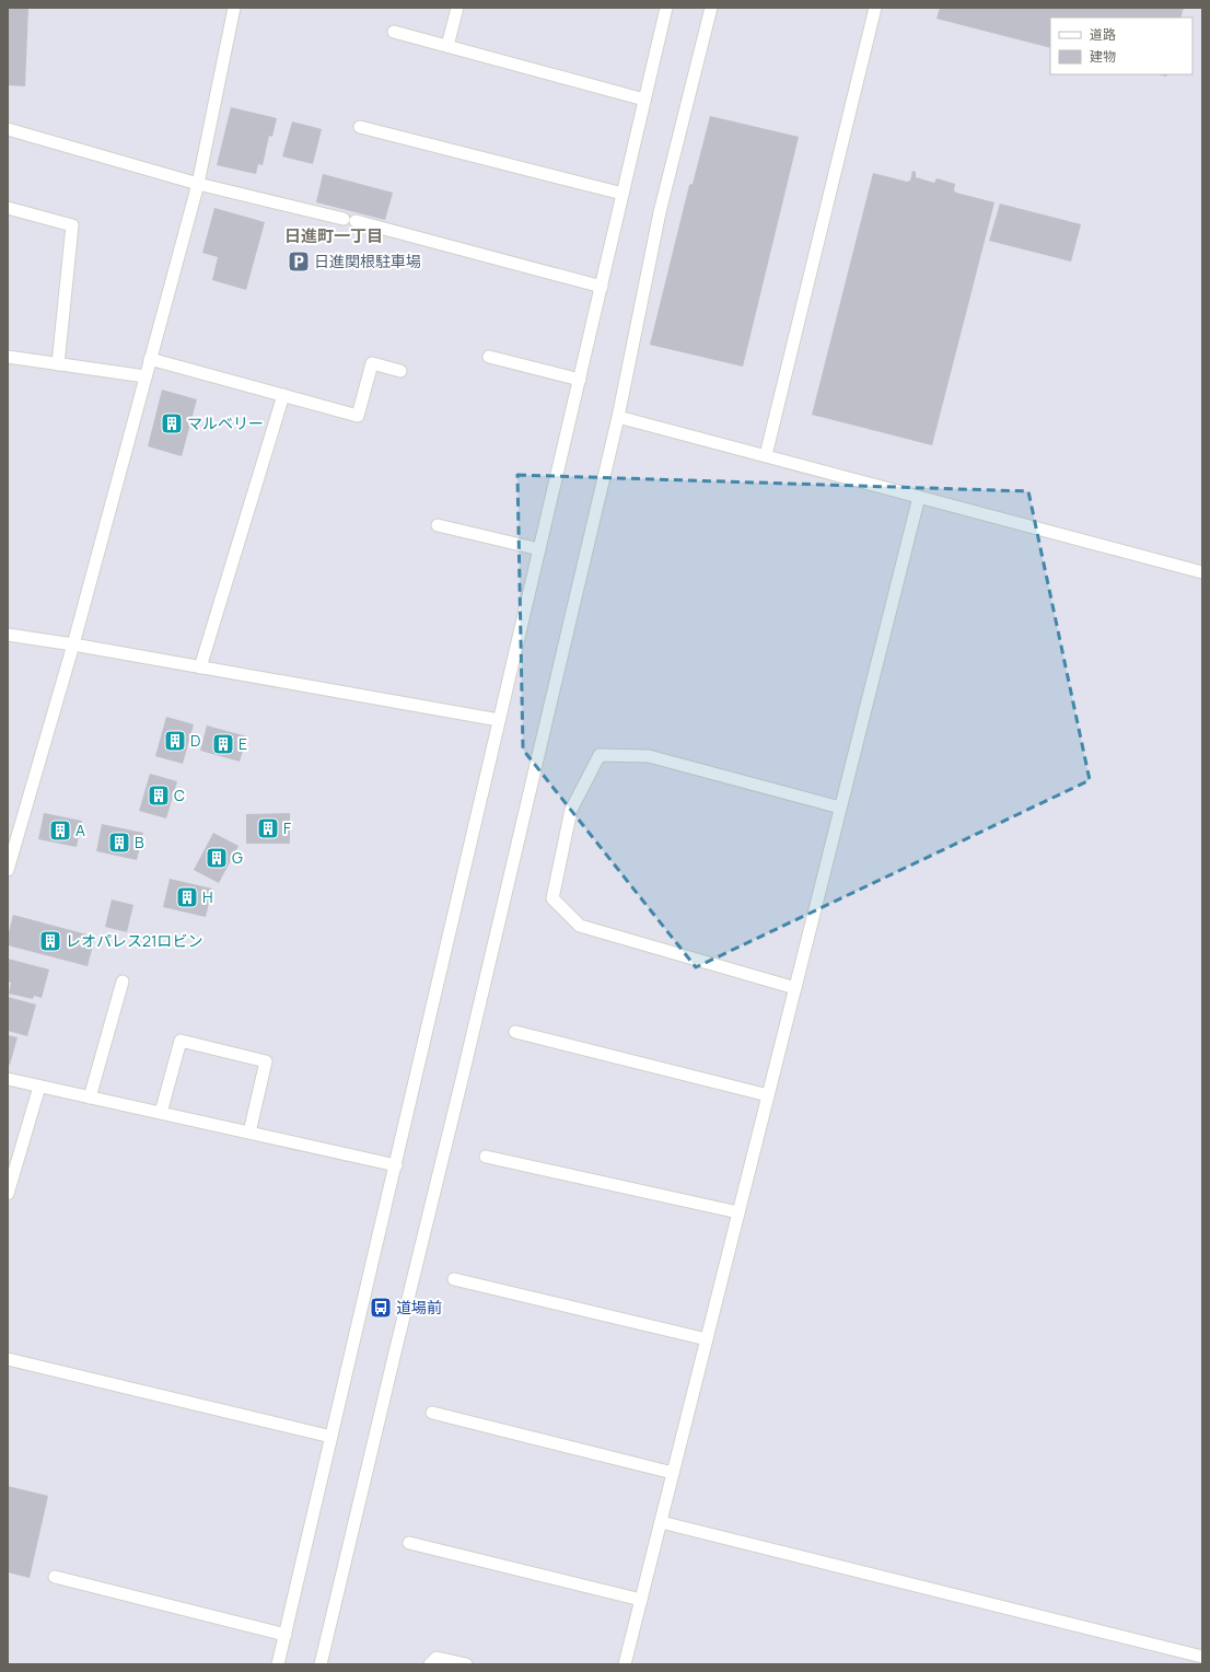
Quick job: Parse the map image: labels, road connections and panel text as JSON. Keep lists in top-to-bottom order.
{
  "districts": ["日進町一丁目"],
  "places": {
    "parking": ["日進関根駐車場"],
    "building": [
      "マルベリー",
      "D",
      "E",
      "C",
      "F",
      "A",
      "B",
      "G",
      "H",
      "レオパレス21ロビン"
    ],
    "bus stop": ["道場前"]
  },
  "legend": ["道路", "建物"]
}
